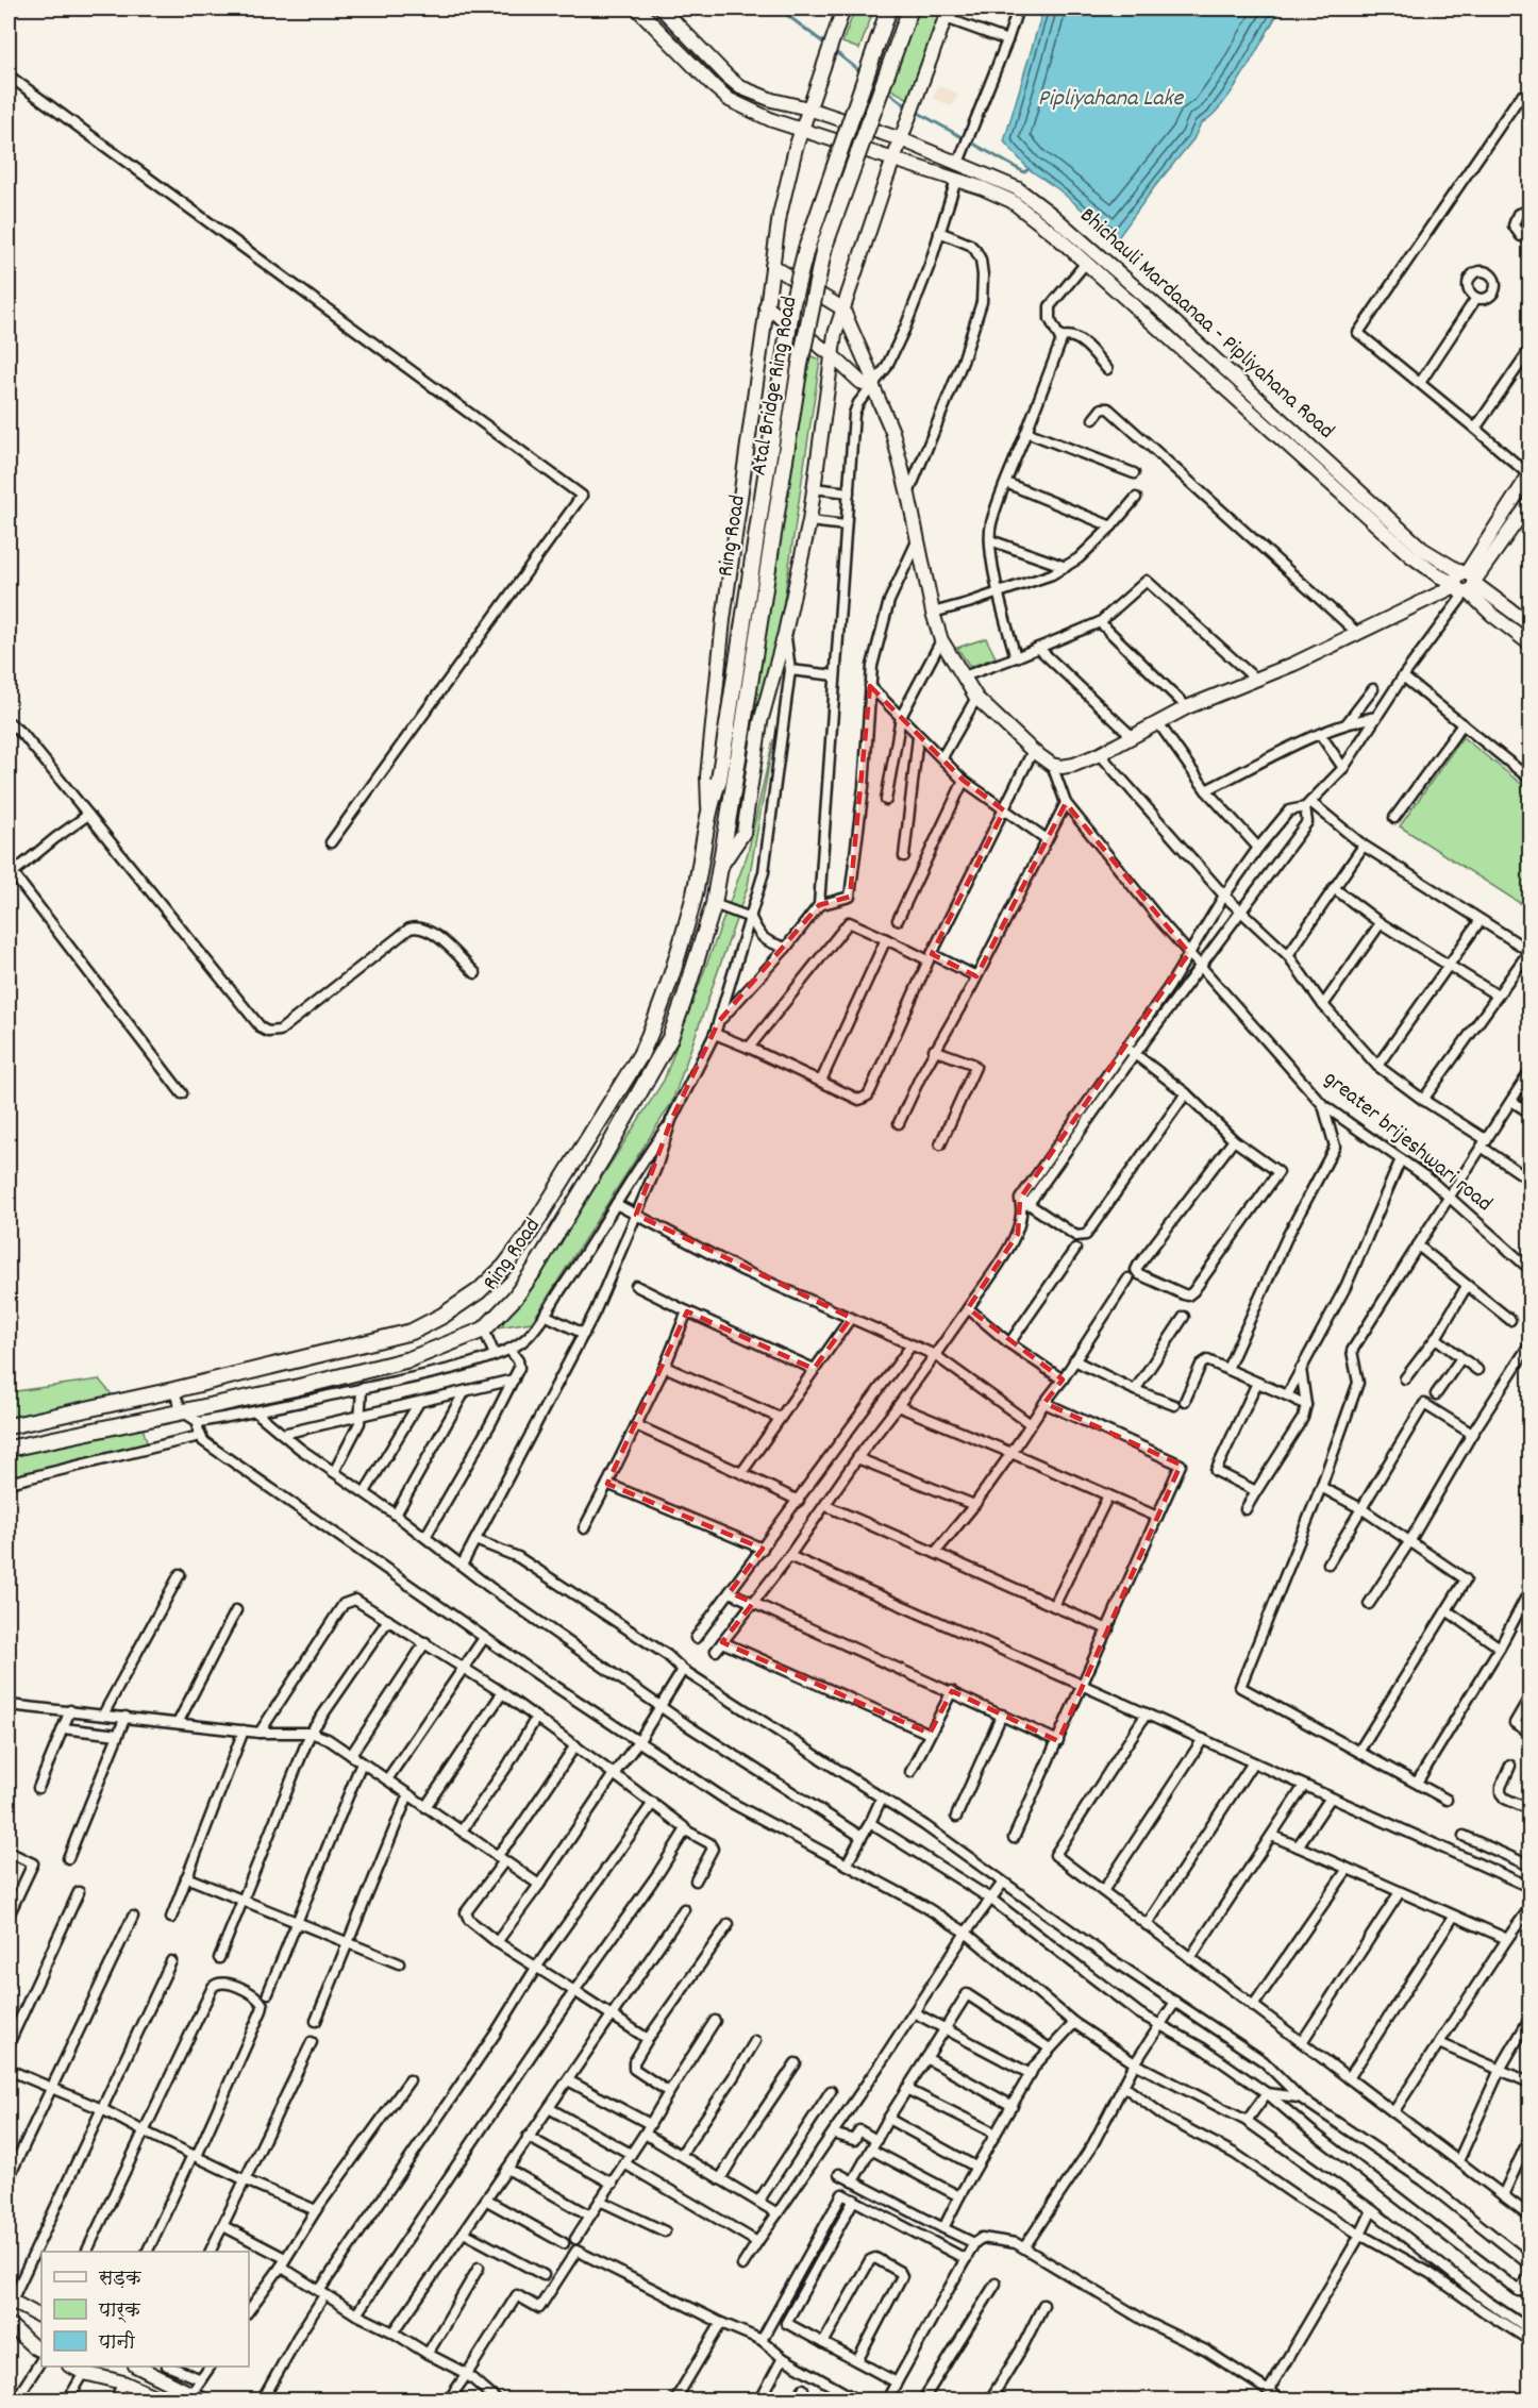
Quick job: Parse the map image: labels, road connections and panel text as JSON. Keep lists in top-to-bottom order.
{
  "streets": {
    "main road": ["Atal Bridge Ring Road", "Ring Road"],
    "street": ["Bhichauli Mardaanaa - Pipliyahana Road", "greater brijeshwari road"]
  },
  "crossings": [
    ["Atal Bridge Ring Road", "Ring Road"]
  ],
  "water": ["Pipliyahana Lake"],
  "legend": ["सड़क", "पार्क", "पानी"]
}
